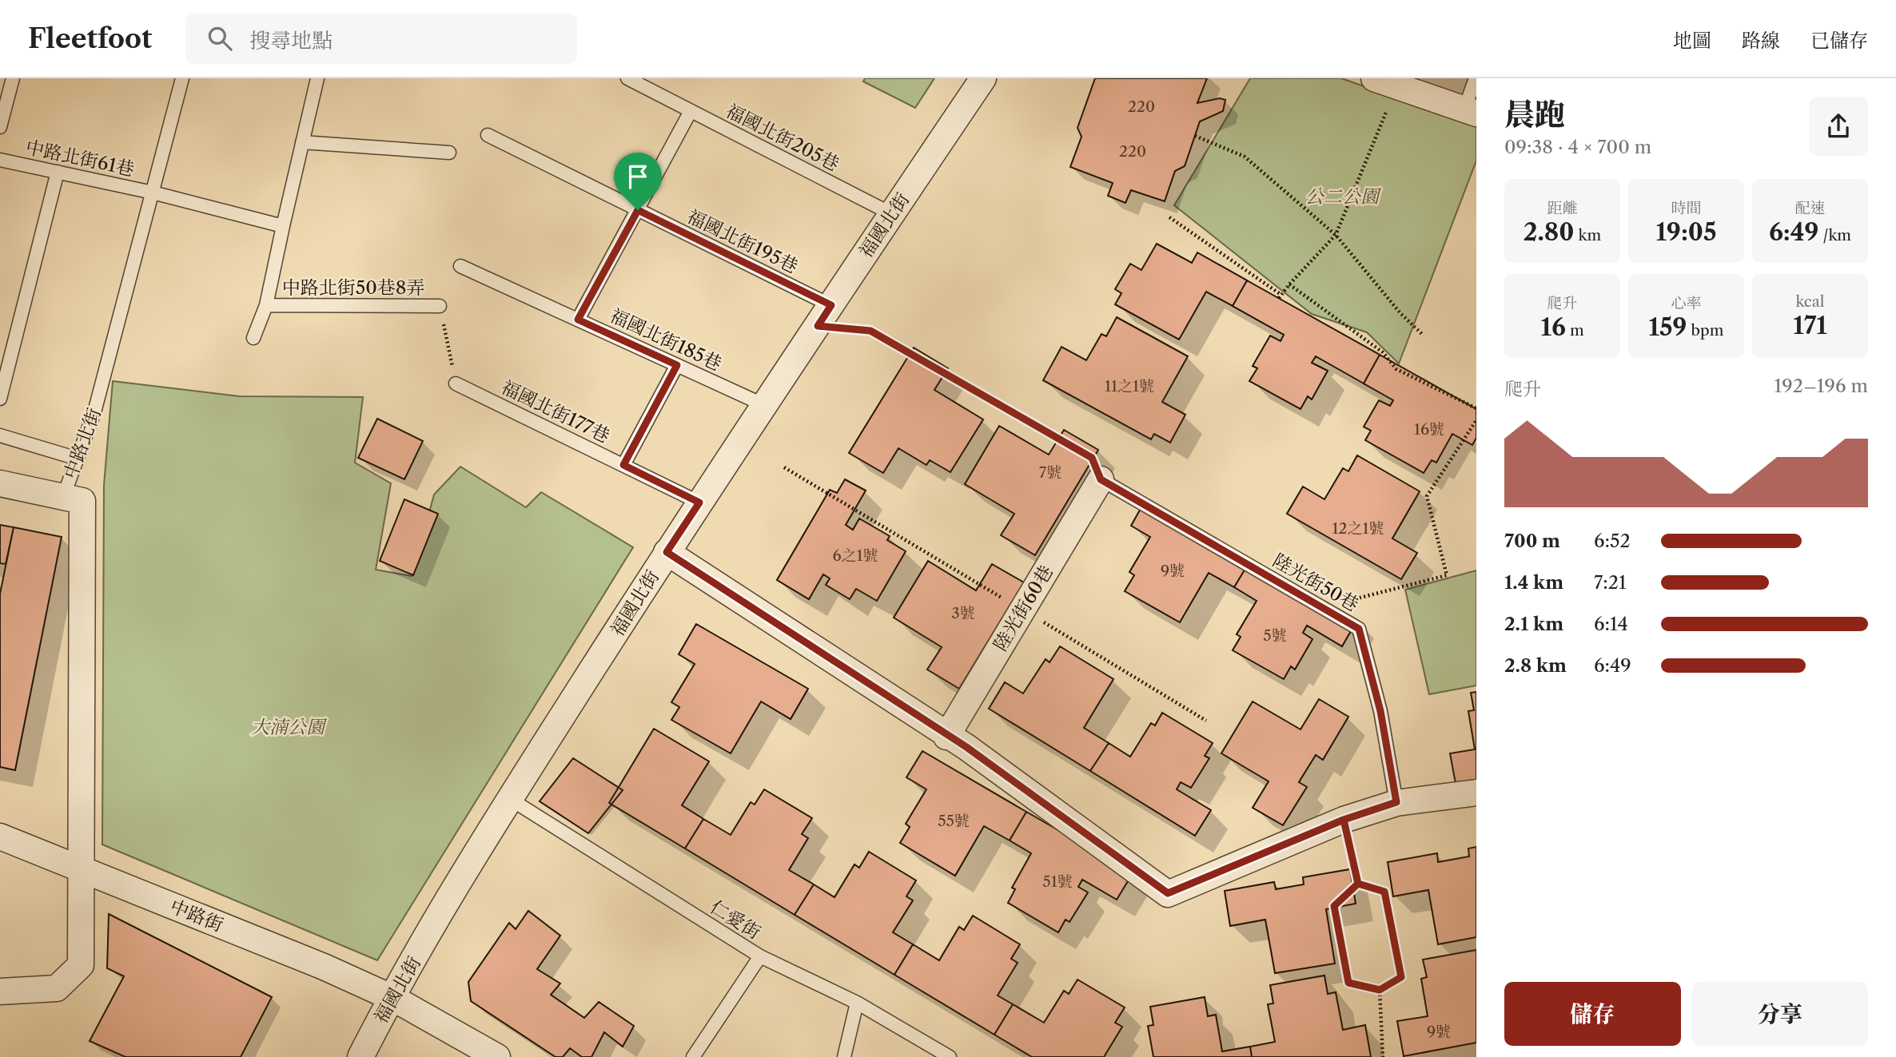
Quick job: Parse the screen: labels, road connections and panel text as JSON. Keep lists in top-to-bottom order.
{
  "streets": {
    "street": [
      "福國北街",
      "中路北街",
      "陸光街60巷",
      "中路街"
    ],
    "lane": [
      "福國北街205巷",
      "中路北街61巷",
      "福國北街195巷",
      "中路北街50巷8弄",
      "福國北街185巷",
      "福國北街177巷",
      "陸光街50巷",
      "仁愛街"
    ]
  },
  "crossings": [
    ["福國北街205巷", "福國北街"],
    ["中路北街61巷", "中路北街"],
    ["福國北街", "福國北街195巷"],
    ["福國北街", "福國北街185巷"],
    ["福國北街", "福國北街177巷"],
    ["福國北街", "中路街"],
    ["福國北街", "仁愛街"],
    ["中路北街", "中路街"],
    ["陸光街50巷", "陸光街60巷"]
  ],
  "parks": ["公二公園", "大湳公園"],
  "house_numbers": [
    "220",
    "220",
    "11之1號",
    "16號",
    "7號",
    "12之1號",
    "6之1號",
    "9號",
    "3號",
    "5號",
    "55號",
    "51號",
    "9號"
  ],
  "page": {
    "header": "Fleetfoot",
    "search": "搜尋地點",
    "nav": ["地圖", "路線", "已儲存"],
    "heading": ["晨跑", "09:38 · 4 × 700 m"],
    "stats": [
      ["距離", "2.80 km"],
      ["時間", "19:05"],
      ["配速", "6:49 /km"],
      ["爬升", "16 m"],
      ["心率", "159 bpm"],
      ["kcal", "171"]
    ],
    "chart": ["爬升", "192–196 m"],
    "list": [
      {
        "name": "700 m",
        "note": "6:52"
      },
      {
        "name": "1.4 km",
        "note": "7:21"
      },
      {
        "name": "2.1 km",
        "note": "6:14"
      },
      {
        "name": "2.8 km",
        "note": "6:49"
      }
    ],
    "buttons": ["儲存", "分享"]
  }
}
